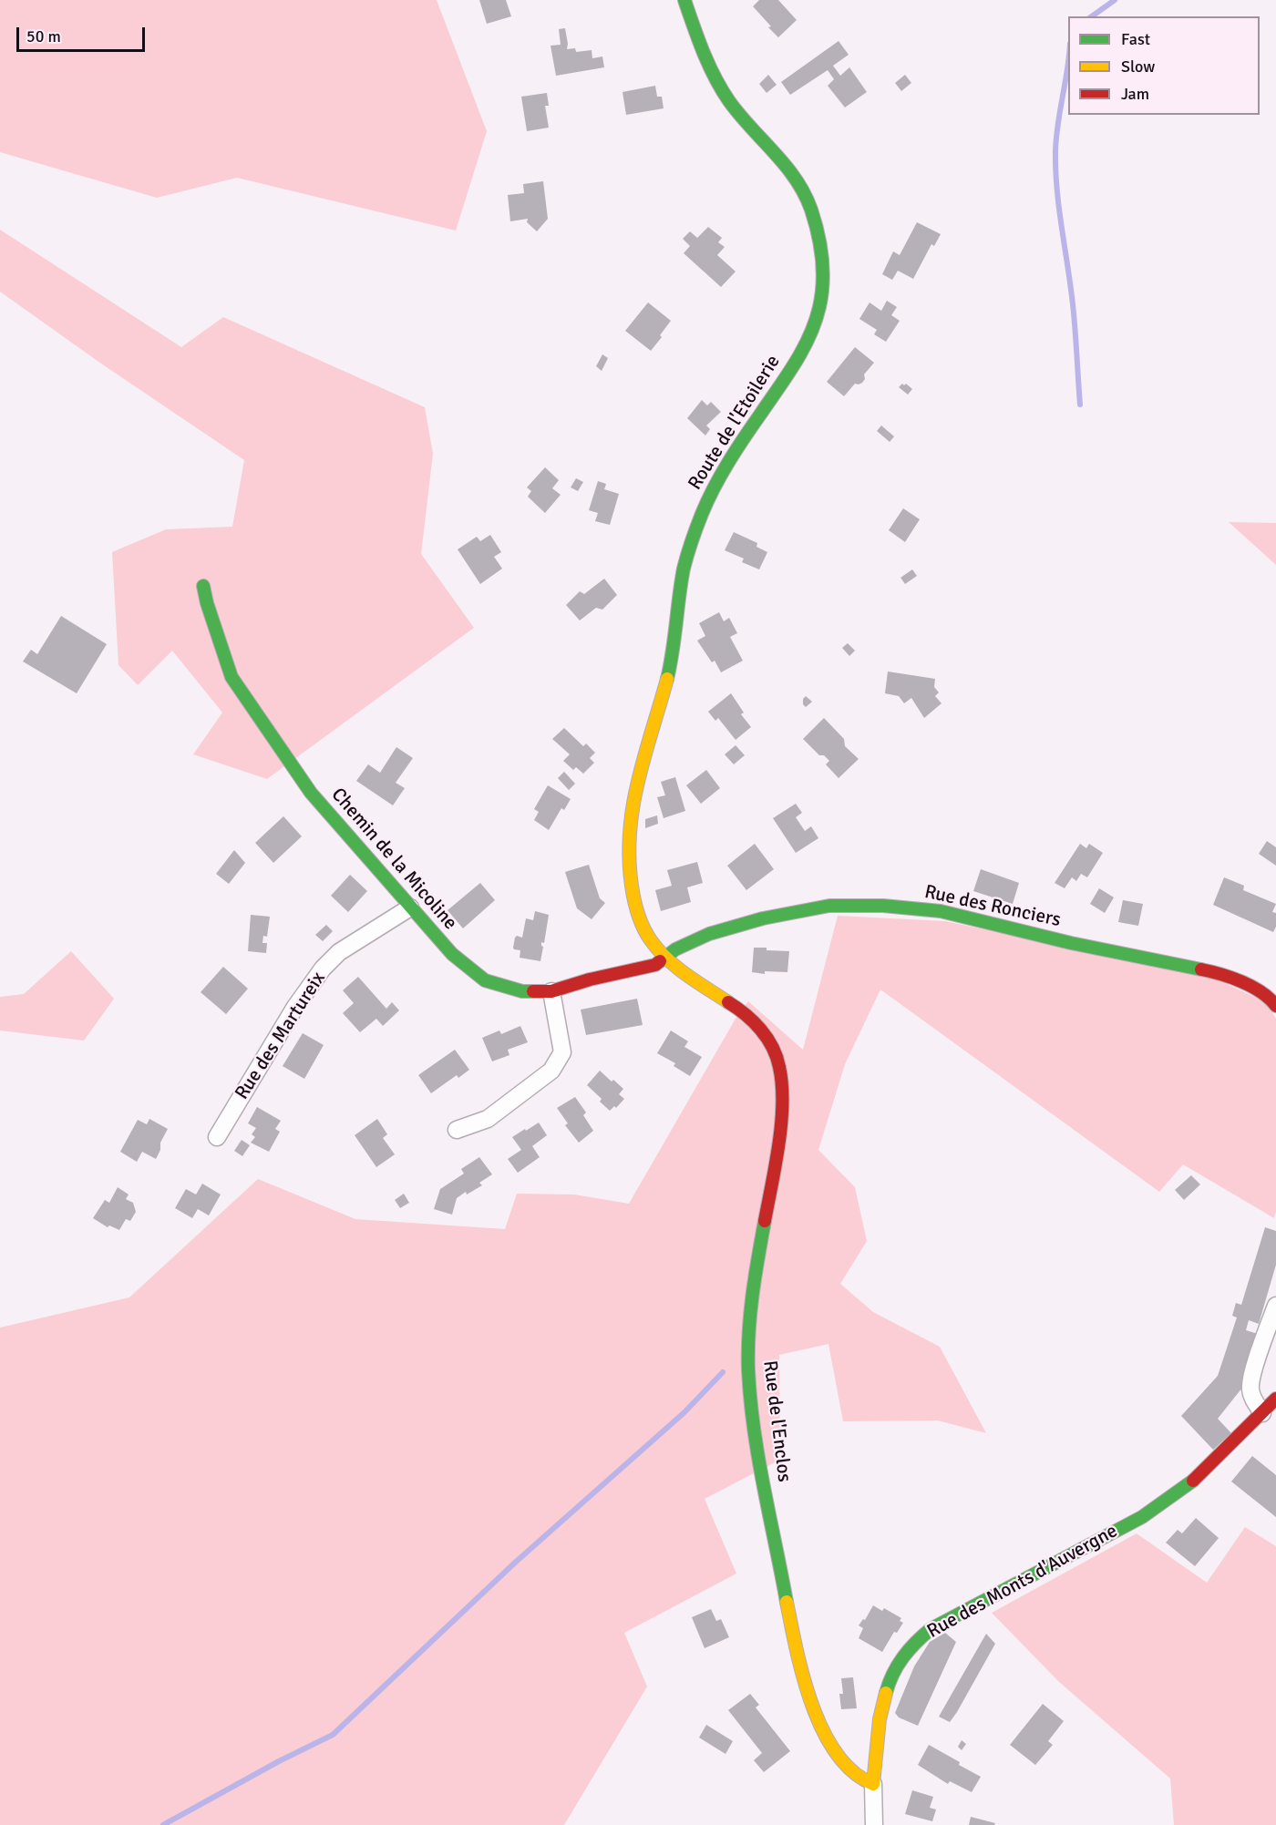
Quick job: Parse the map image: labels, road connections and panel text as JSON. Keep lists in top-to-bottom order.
{
  "streets": {
    "street": [
      "Route de l'Etoilerie",
      "Chemin de la Micoline",
      "Rue des Ronciers",
      "Rue des Martureix",
      "Rue de l'Enclos",
      "Rue des Monts d'Auvergne"
    ]
  },
  "crossings": [
    ["Route de l'Etoilerie", "Chemin de la Micoline"],
    ["Route de l'Etoilerie", "Rue des Ronciers"],
    ["Route de l'Etoilerie", "Rue de l'Enclos"],
    ["Chemin de la Micoline", "Rue des Ronciers"],
    ["Chemin de la Micoline", "Rue des Martureix"],
    ["Chemin de la Micoline", "Rue de l'Enclos"],
    ["Rue des Ronciers", "Rue de l'Enclos"],
    ["Rue de l'Enclos", "Rue des Monts d'Auvergne"]
  ],
  "legend": ["Fast", "Slow", "Jam"],
  "scale_bar": "50 m"
}
